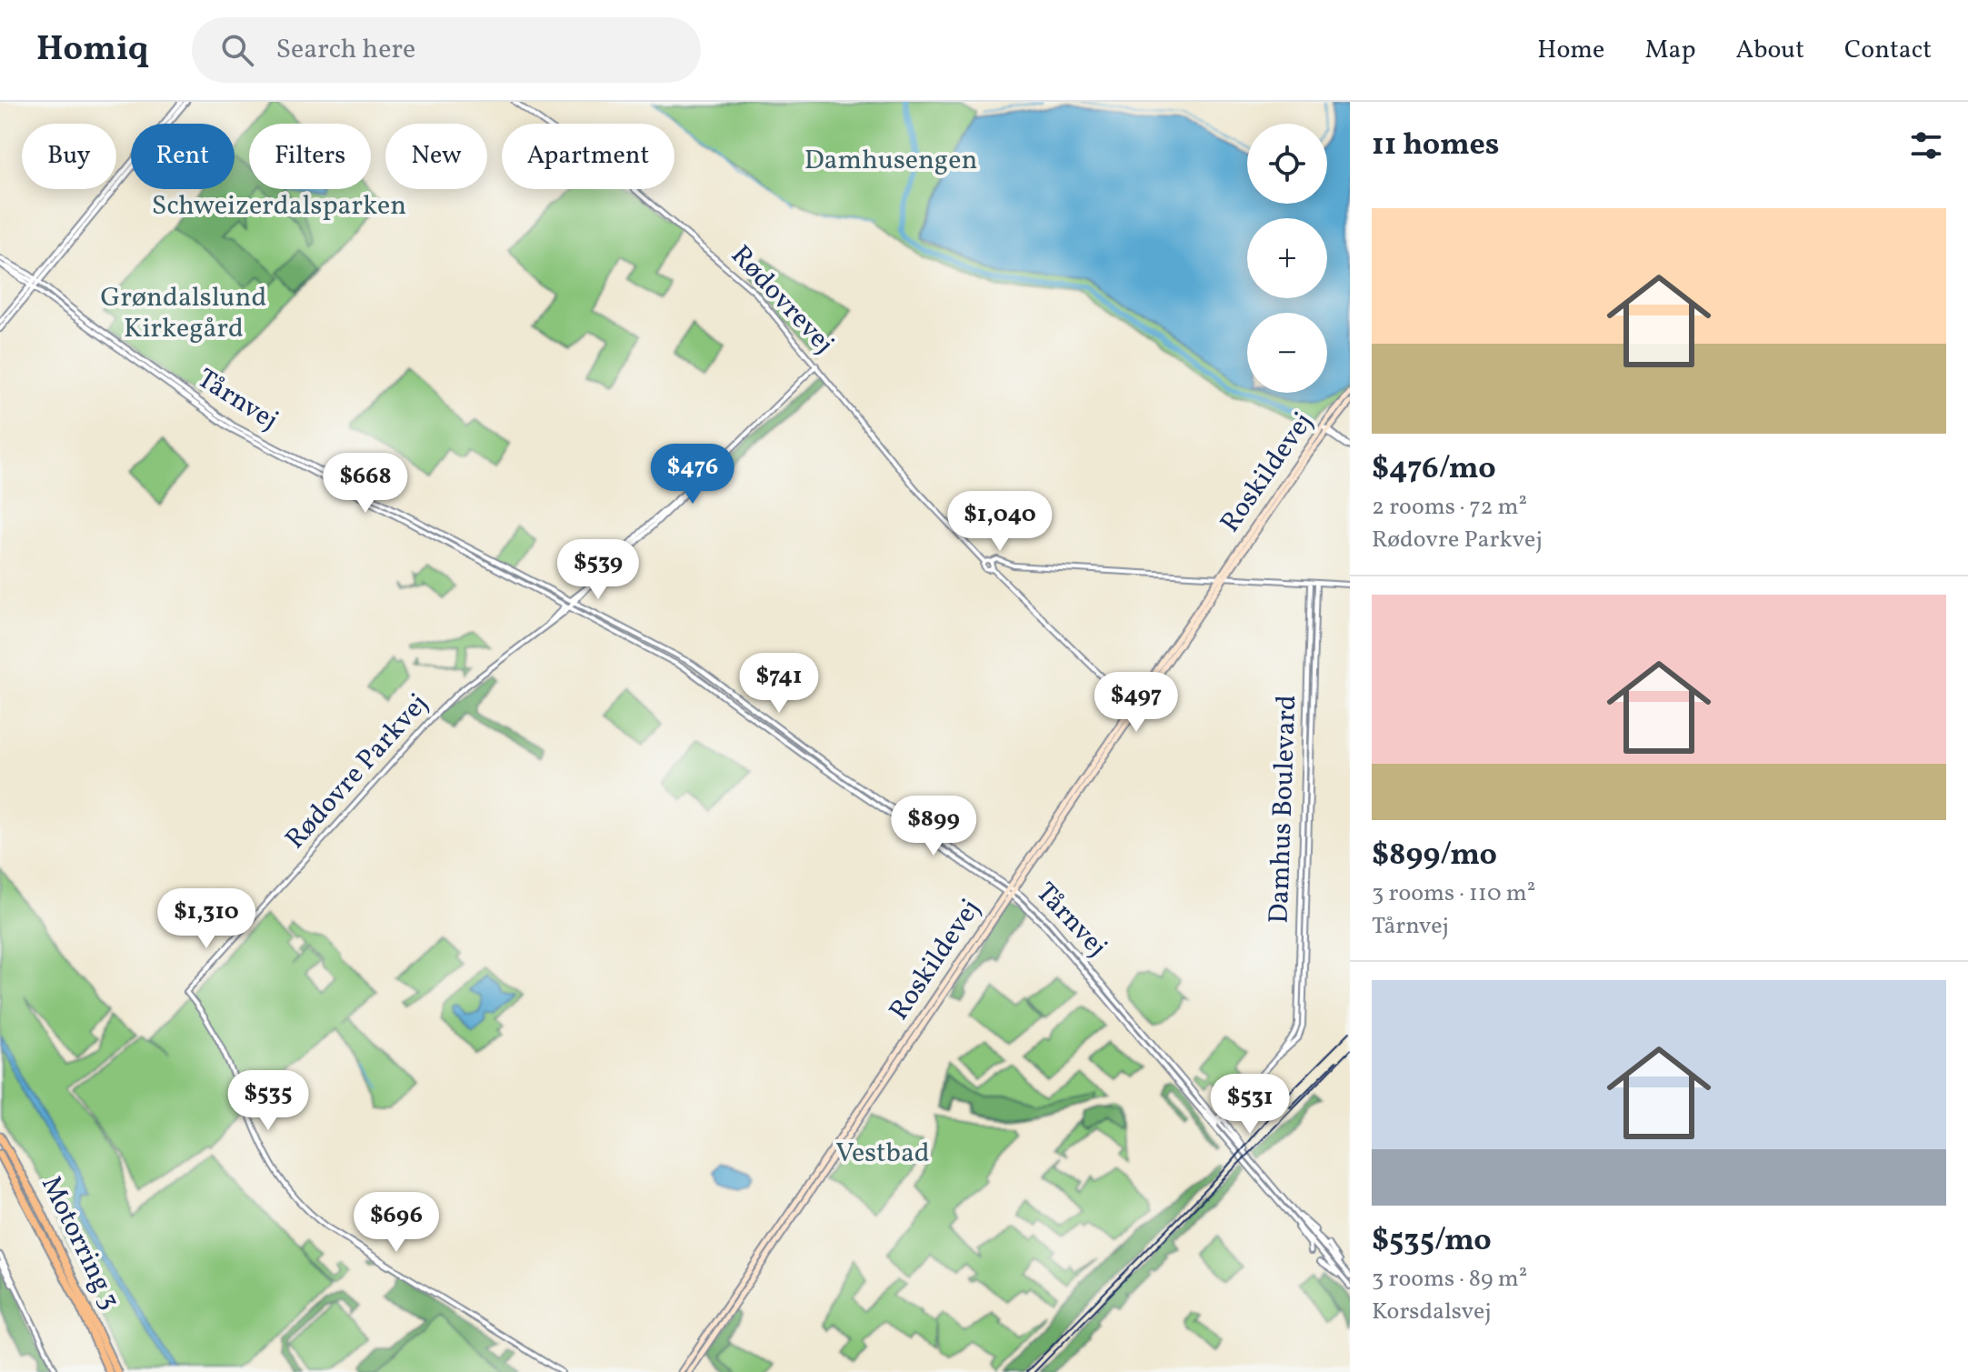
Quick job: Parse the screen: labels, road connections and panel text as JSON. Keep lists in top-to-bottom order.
{
  "streets": {
    "highway": ["Motorring 3"],
    "main road": ["Roskildevej"],
    "street": [
      "Rødovrevej",
      "Tårnvej",
      "Rødovre Parkvej",
      "Damhus Boulevard"
    ]
  },
  "crossings": [
    ["Rødovrevej", "Rødovre Parkvej"],
    ["Tårnvej", "Roskildevej"],
    ["Tårnvej", "Rødovre Parkvej"]
  ],
  "parks": [
    "Damhusengen",
    "Schweizerdalsparken",
    "Grøndalslund Kirkegård",
    "Vestbad"
  ],
  "page": {
    "header": "Homiq",
    "search": "Search here",
    "nav": [
      "Home",
      "Map",
      "About",
      "Contact"
    ],
    "heading": "11 homes",
    "map_buttons": ["+", "−"],
    "chip": [
      "Buy",
      "Rent",
      "Filters",
      "New",
      "Apartment"
    ],
    "list": [
      {
        "name": "$476/mo",
        "note": "2 rooms · 72 m² · Rødovre Parkvej"
      },
      {
        "name": "$899/mo",
        "note": "3 rooms · 110 m² · Tårnvej"
      },
      {
        "name": "$535/mo",
        "note": "3 rooms · 89 m² · Korsdalsvej"
      }
    ],
    "price": [
      "$476",
      "$668",
      "$1,040",
      "$539",
      "$741",
      "$497",
      "$899",
      "$1,310",
      "$535",
      "$531",
      "$696"
    ]
  }
}
